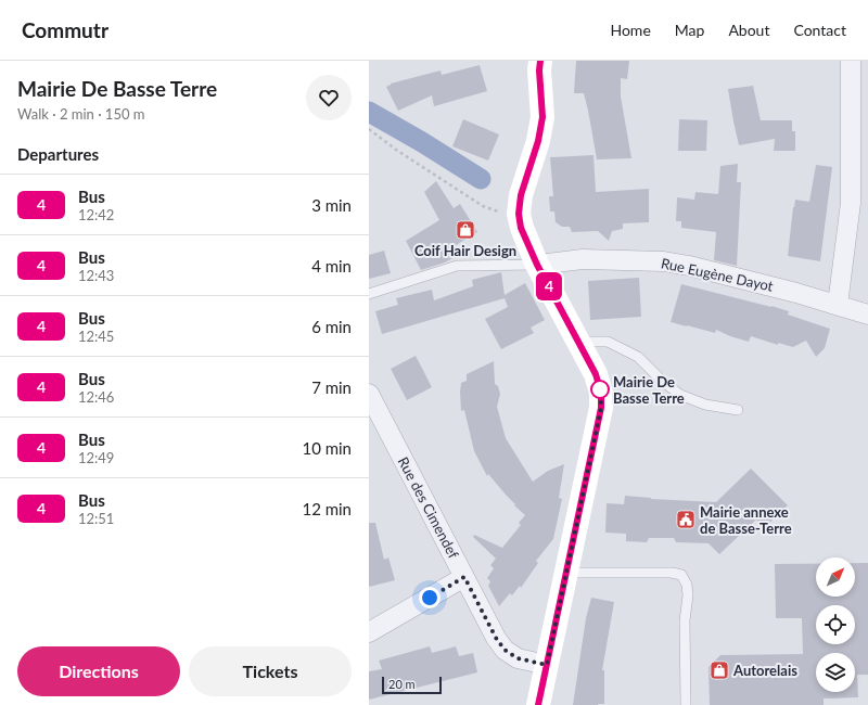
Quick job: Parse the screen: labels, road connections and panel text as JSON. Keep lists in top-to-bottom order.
{
  "streets": {
    "street": ["Rue Eugène Dayot", "Rue des Cimendef"]
  },
  "places": {
    "shop": ["Coif Hair Design", "Autorelais"],
    "other": ["Mairie De Basse Terre"],
    "public building": ["Mairie annexe de Basse-Terre"]
  },
  "lines": ["bus line 4"],
  "scale_bar": "20 m",
  "north": "top right",
  "page": {
    "header": "Commutr",
    "nav": [
      "Home",
      "Map",
      "About",
      "Contact"
    ],
    "heading": [
      ["Mairie De Basse Terre", "Walk · 2 min · 150 m"],
      "Departures"
    ],
    "on_map": "4",
    "list": [
      {
        "mark": "4",
        "name": "Bus",
        "note": "12:42",
        "value": "3 min"
      },
      {
        "mark": "4",
        "name": "Bus",
        "note": "12:43",
        "value": "4 min"
      },
      {
        "mark": "4",
        "name": "Bus",
        "note": "12:45",
        "value": "6 min"
      },
      {
        "mark": "4",
        "name": "Bus",
        "note": "12:46",
        "value": "7 min"
      },
      {
        "mark": "4",
        "name": "Bus",
        "note": "12:49",
        "value": "10 min"
      },
      {
        "mark": "4",
        "name": "Bus",
        "note": "12:51",
        "value": "12 min"
      }
    ],
    "buttons": ["Directions", "Tickets"],
    "scale": "20 m"
  }
}
